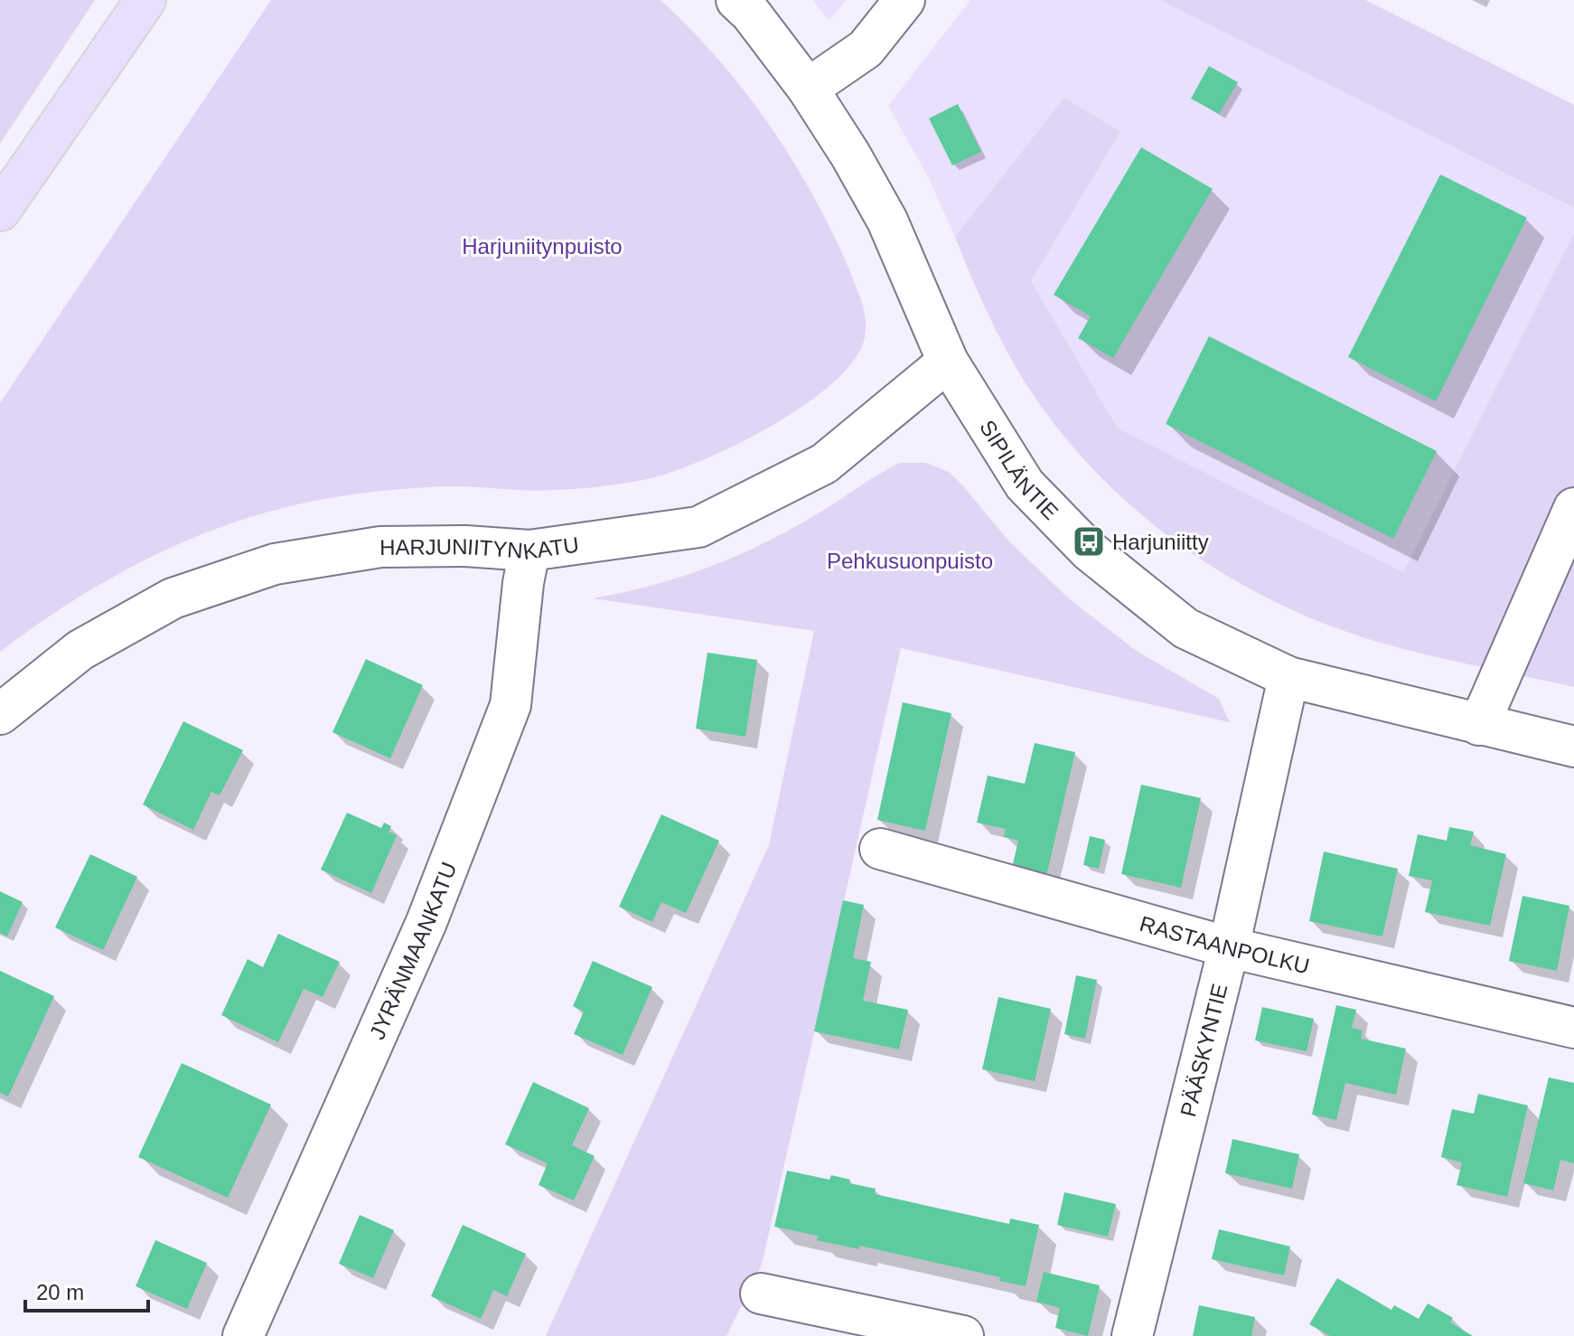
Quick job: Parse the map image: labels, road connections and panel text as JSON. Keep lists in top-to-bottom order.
{
  "streets": {
    "street": [
      "SIPILÄNTIE",
      "HARJUNIITYNKATU",
      "RASTAANPOLKU",
      "JYRÄNMAANKATU",
      "PÄÄSKYNTIE"
    ]
  },
  "crossings": [
    ["SIPILÄNTIE", "HARJUNIITYNKATU"],
    ["SIPILÄNTIE", "PÄÄSKYNTIE"],
    ["HARJUNIITYNKATU", "JYRÄNMAANKATU"],
    ["RASTAANPOLKU", "PÄÄSKYNTIE"]
  ],
  "parks": ["Harjuniitynpuisto", "Pehkusuonpuisto"],
  "places": {
    "bus stop": ["Harjuniitty"]
  },
  "scale_bar": "20 m"
}
